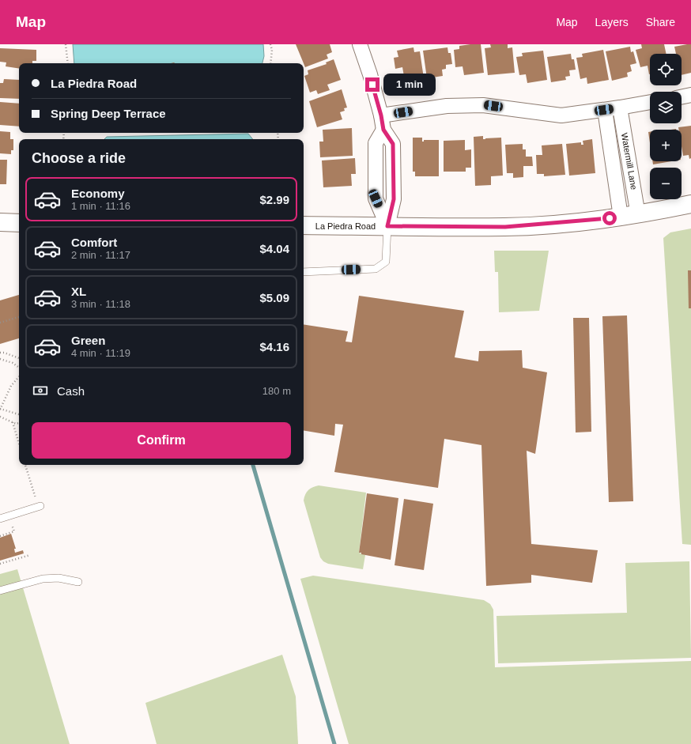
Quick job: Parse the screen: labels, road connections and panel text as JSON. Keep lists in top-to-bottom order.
{
  "streets": {
    "street": ["Watermill Lane", "La Piedra Road"]
  },
  "crossings": [
    ["Watermill Lane", "La Piedra Road"]
  ],
  "page": {
    "header": "Map",
    "nav": ["Map", "Layers", "Share"],
    "map_buttons": ["+", "−"],
    "banner": ["La Piedra Road", "Spring Deep Terrace"],
    "bubble": "1 min",
    "heading": "Choose a ride",
    "list": [
      {
        "name": "Economy",
        "note": "1 min · 11:16",
        "value": "$2.99"
      },
      {
        "name": "Comfort",
        "note": "2 min · 11:17",
        "value": "$4.04"
      },
      {
        "name": "XL",
        "note": "3 min · 11:18",
        "value": "$5.09"
      },
      {
        "name": "Green",
        "note": "4 min · 11:19",
        "value": "$4.16"
      }
    ],
    "pay": ["Cash", "180 m"],
    "buttons": "Confirm"
  }
}
